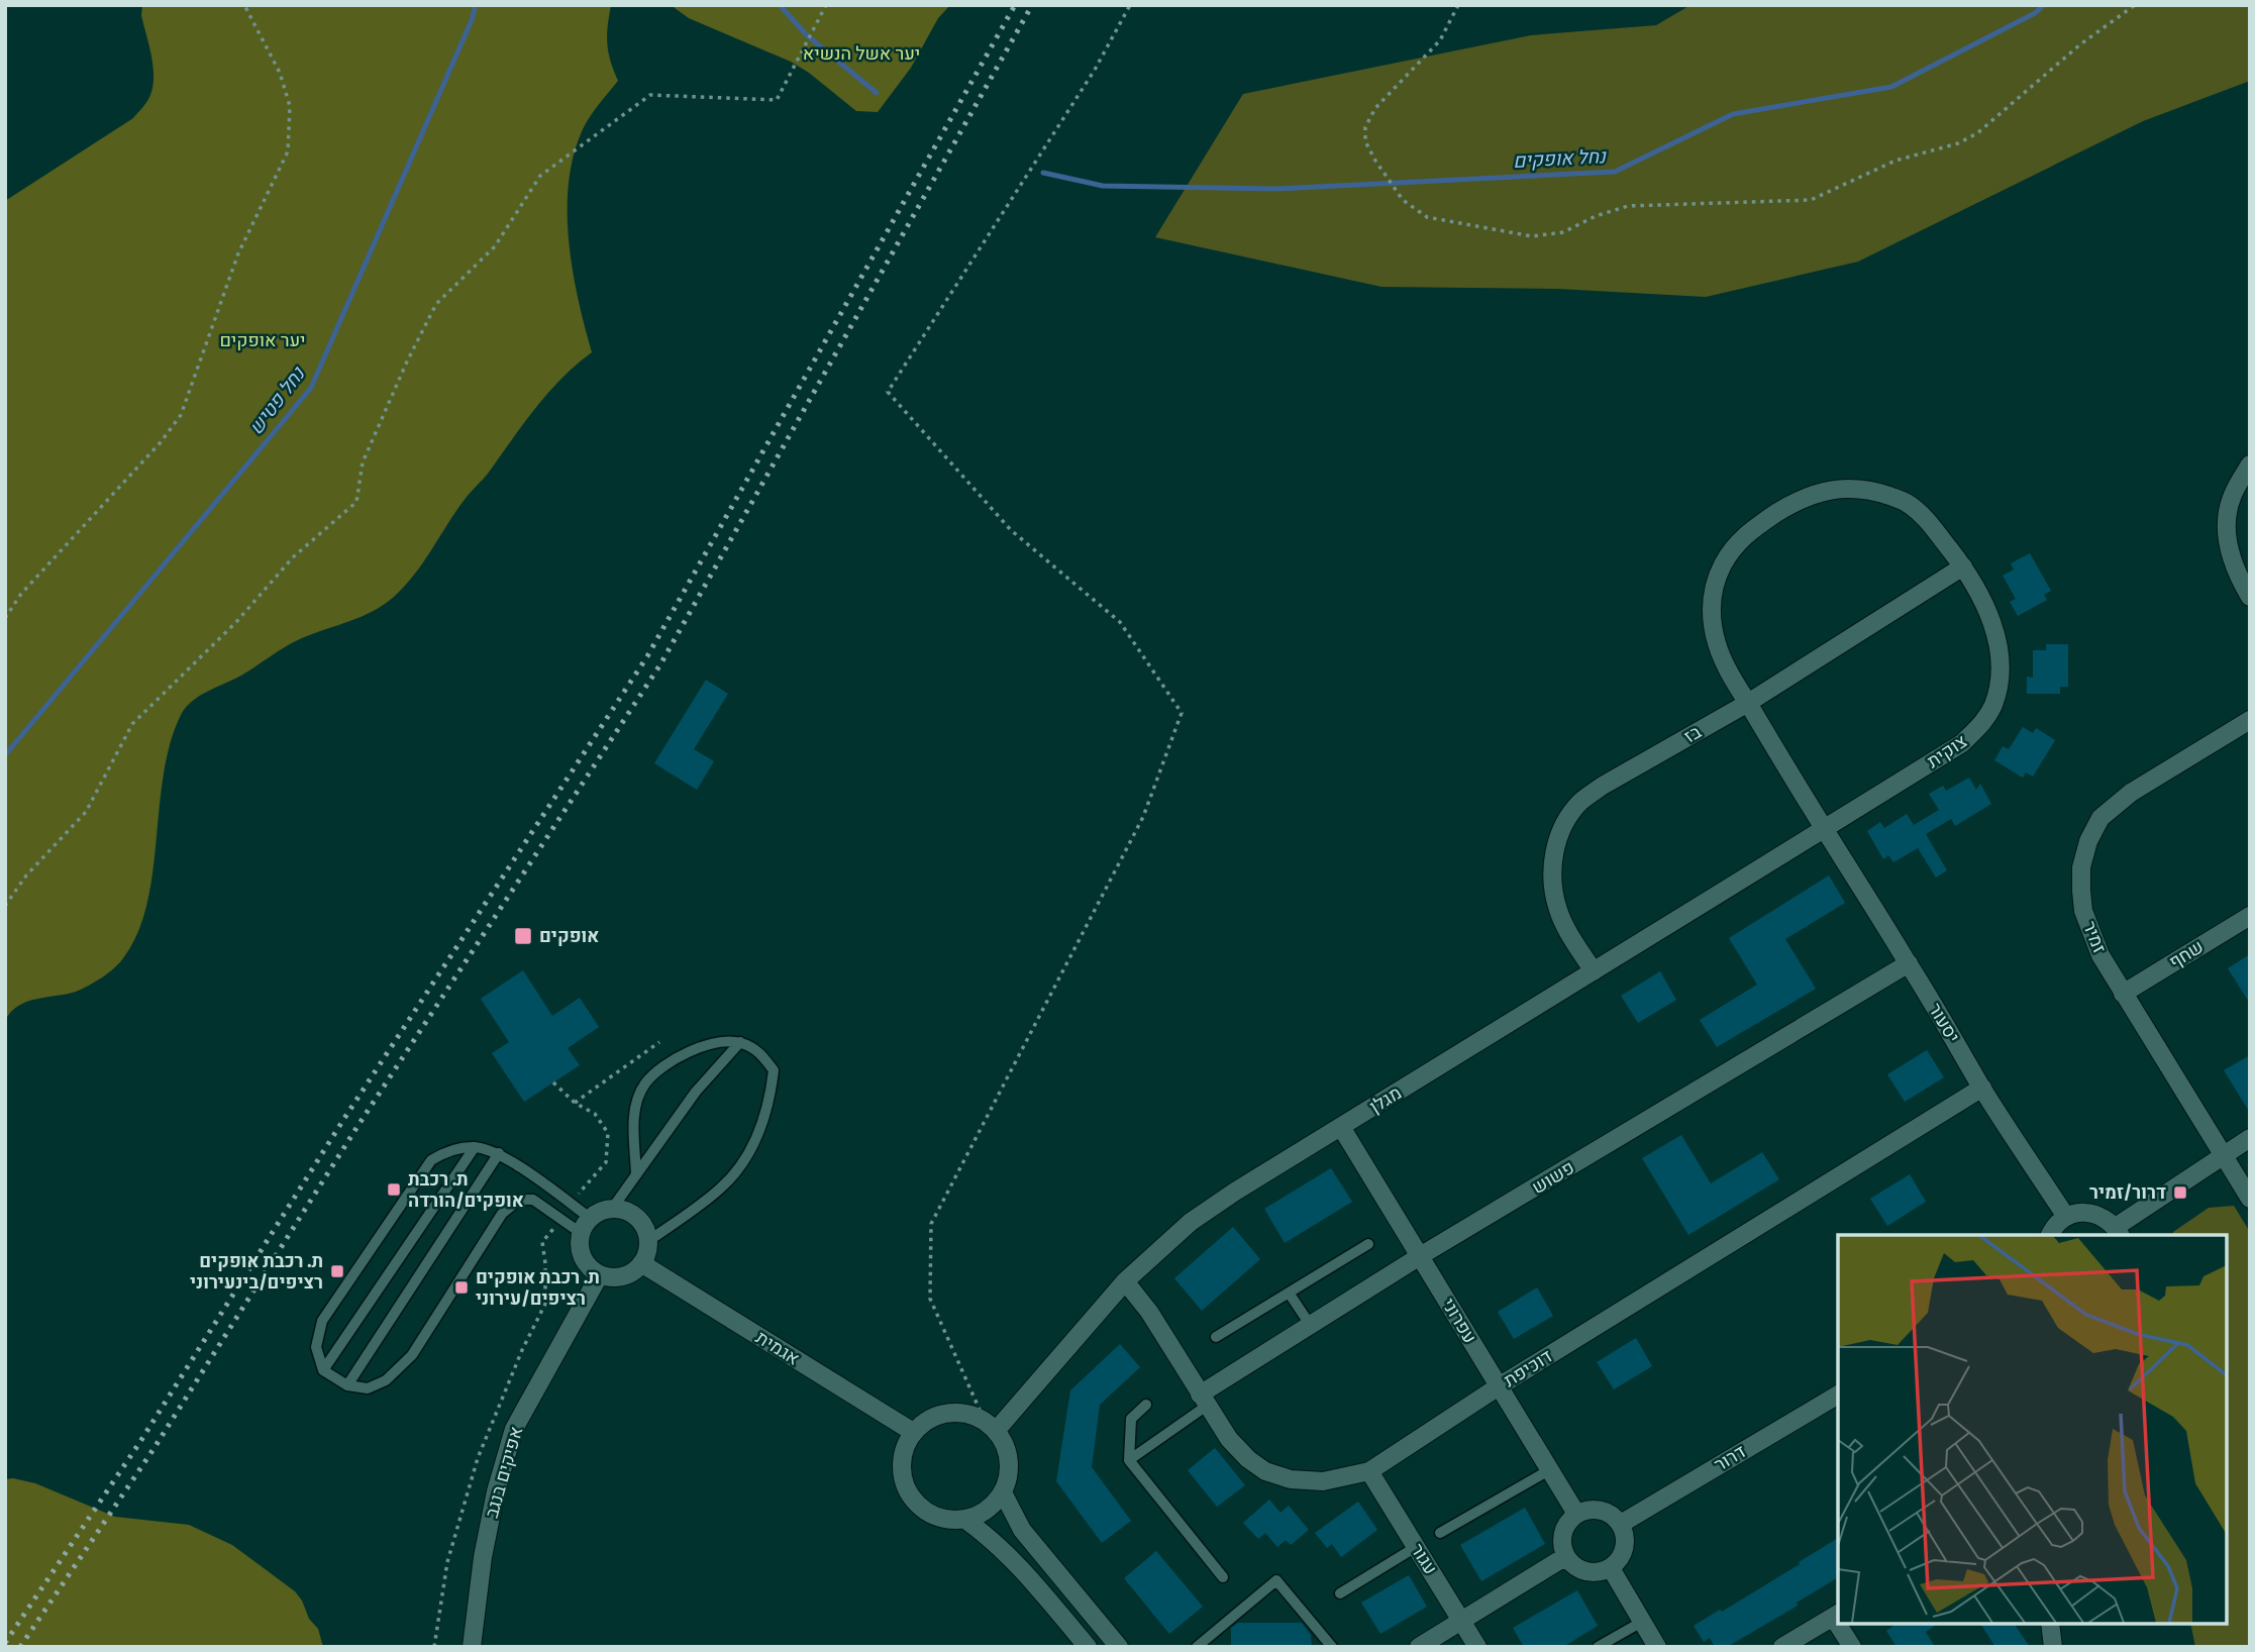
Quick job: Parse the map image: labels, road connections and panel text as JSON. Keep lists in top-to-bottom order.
{
  "streets": {
    "street": [
      "בז",
      "צוקית",
      "זמיר",
      "שחף",
      "יסעור",
      "מגלן",
      "פשוש",
      "עפרוני",
      "אגמית",
      "דוכיפת",
      "דרור",
      "אפיקים בנגב",
      "עגור"
    ]
  },
  "crossings": [
    ["בז", "צוקית"],
    ["בז", "מגלן"],
    ["צוקית", "יסעור"],
    ["צוקית", "מגלן"],
    ["זמיר", "שחף"],
    ["יסעור", "מגלן"],
    ["יסעור", "פשוש"],
    ["יסעור", "דוכיפת"],
    ["מגלן", "עפרוני"],
    ["מגלן", "אגמית"],
    ["מגלן", "דוכיפת"],
    ["פשוש", "עפרוני"],
    ["פשוש", "דוכיפת"],
    ["עפרוני", "דוכיפת"],
    ["עפרוני", "דרור"],
    ["אגמית", "אפיקים בנגב"],
    ["דוכיפת", "עגור"]
  ],
  "water": ["נחל אופקים", "נחל פטיש"],
  "parks": ["יער אשל הנשיא", "יער אופקים"],
  "places": {
    "transit": [
      "אופקים",
      "ת. רכבת אופקים/הורדה",
      "דרור/זמיר",
      "ת. רכבת אופקים רציפים/בינעירוני",
      "ת. רכבת אופקים רציפים/עירוני"
    ]
  }
}
